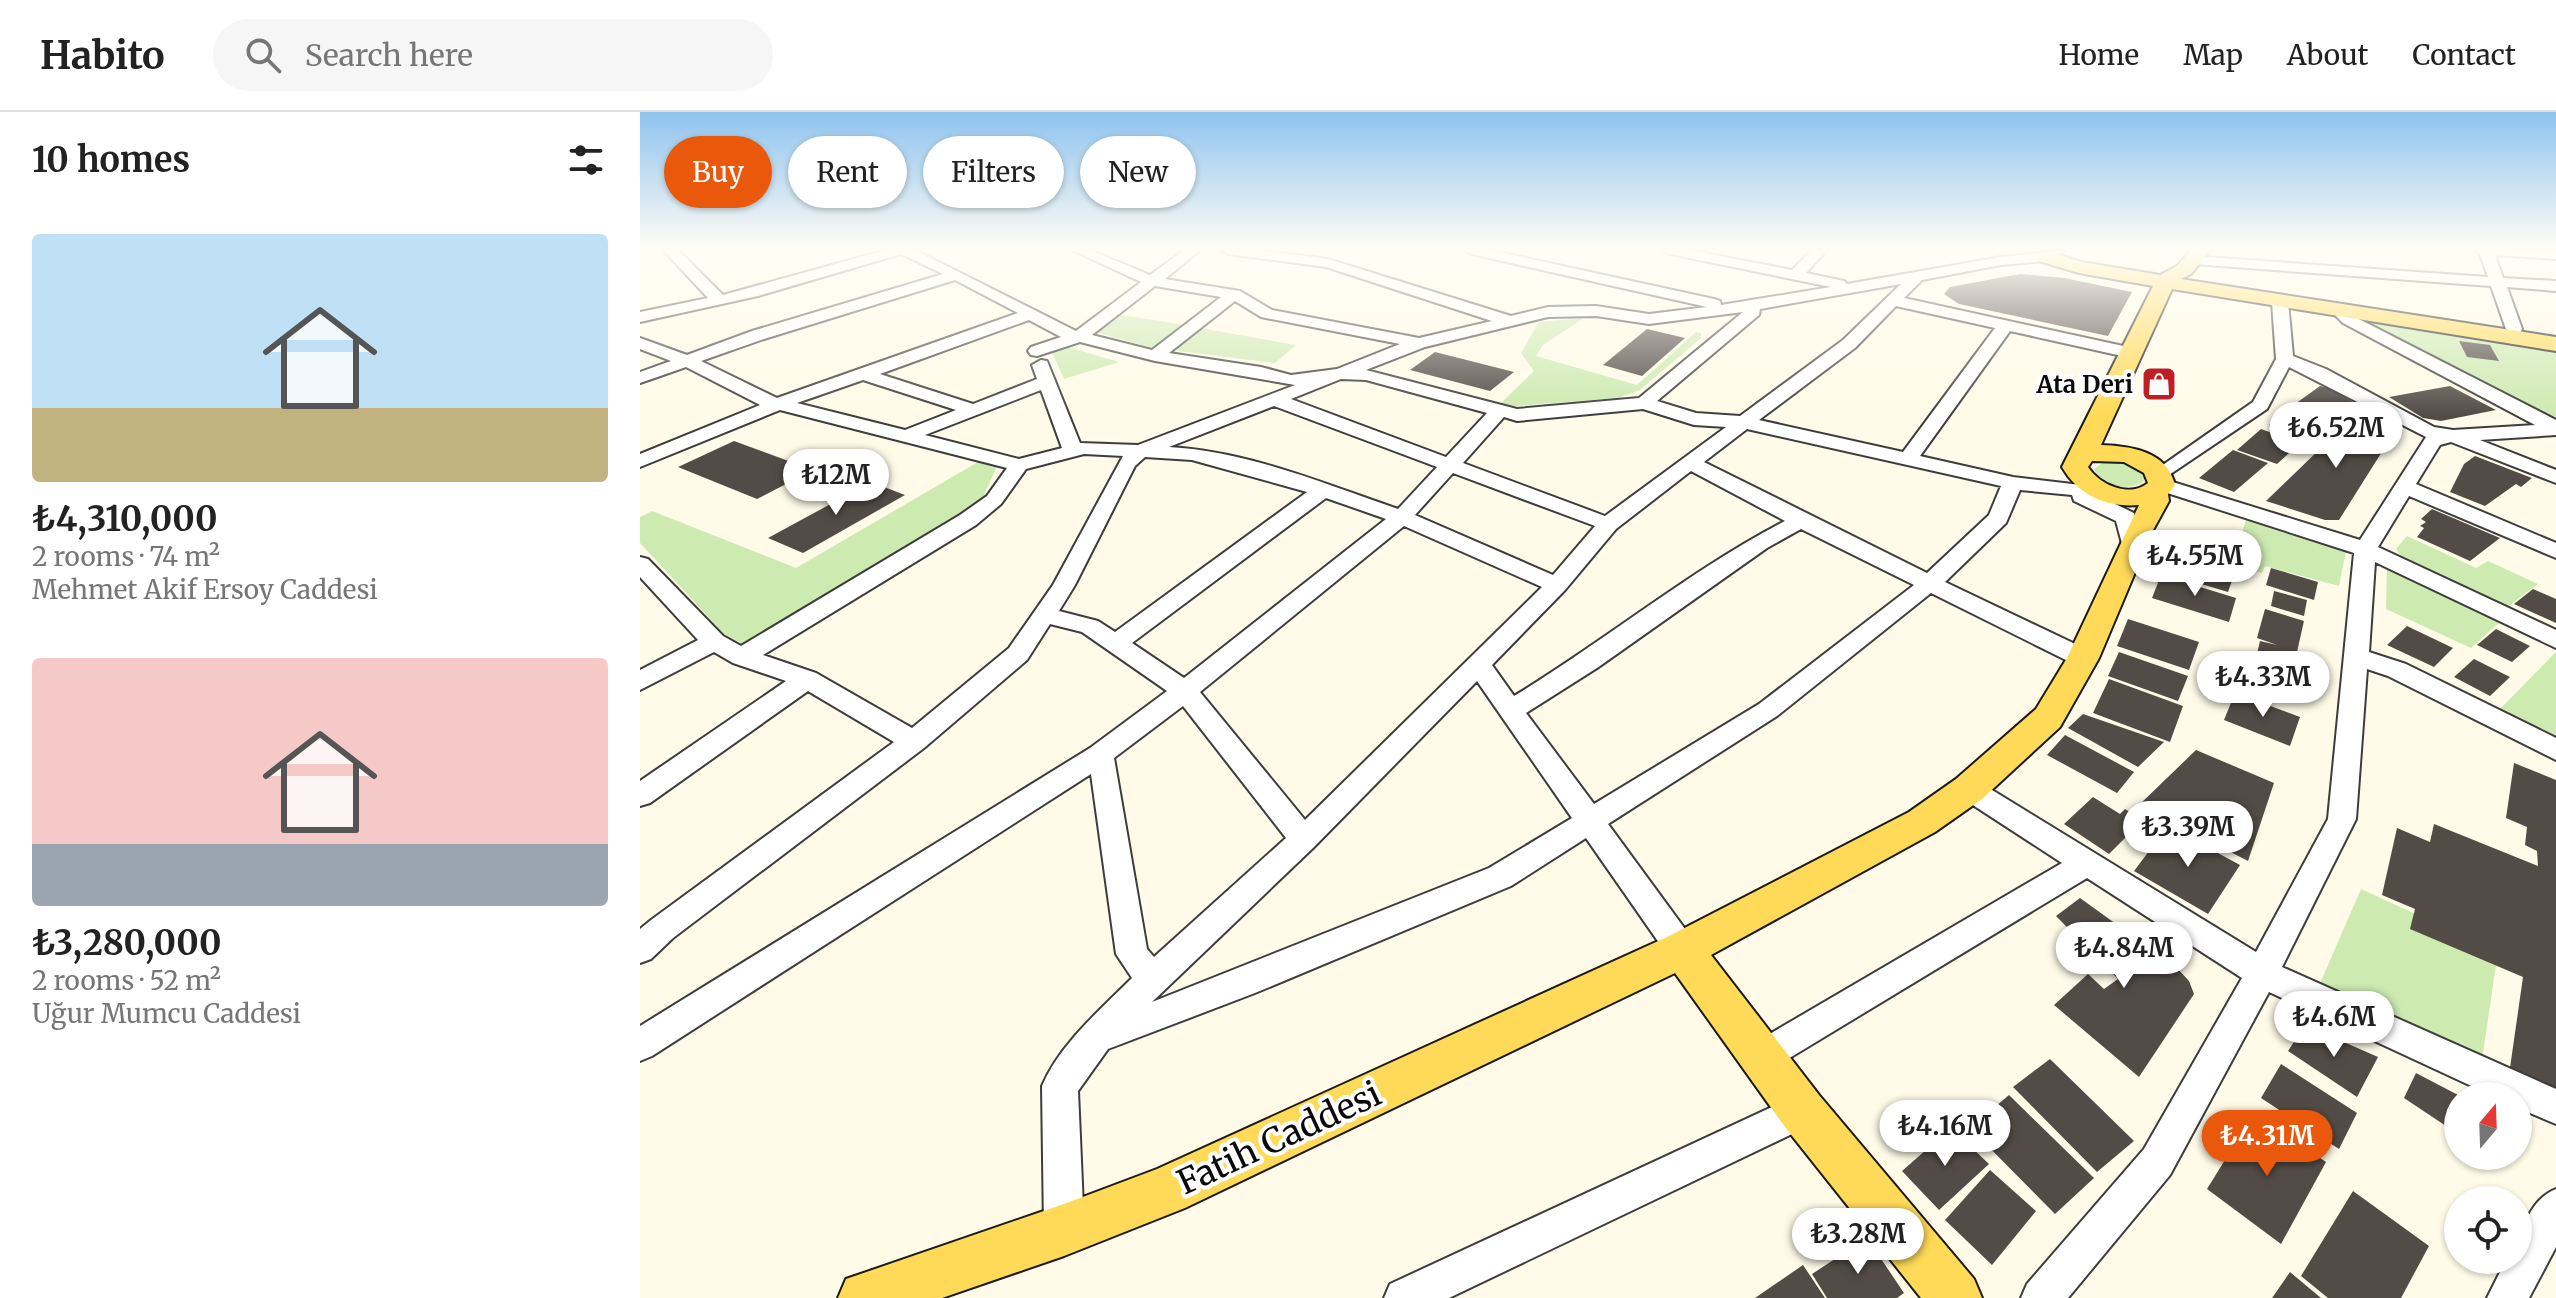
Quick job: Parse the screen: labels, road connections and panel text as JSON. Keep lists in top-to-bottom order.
{
  "streets": {
    "main road": ["Fatih Caddesi"]
  },
  "places": {
    "shop": ["Ata Deri"]
  },
  "north": "top",
  "page": {
    "header": "Habito",
    "search": "Search here",
    "nav": [
      "Home",
      "Map",
      "About",
      "Contact"
    ],
    "heading": "10 homes",
    "chip": [
      "Buy",
      "Rent",
      "Filters",
      "New"
    ],
    "list": [
      {
        "name": "₺4,310,000",
        "note": "2 rooms · 74 m² · Mehmet Akif Ersoy Caddesi"
      },
      {
        "name": "₺3,280,000",
        "note": "2 rooms · 52 m² · Uğur Mumcu Caddesi"
      }
    ],
    "price": [
      "₺6.52M",
      "₺12M",
      "₺4.55M",
      "₺4.33M",
      "₺3.39M",
      "₺4.84M",
      "₺4.6M",
      "₺4.16M",
      "₺4.31M",
      "₺3.28M"
    ]
  }
}
